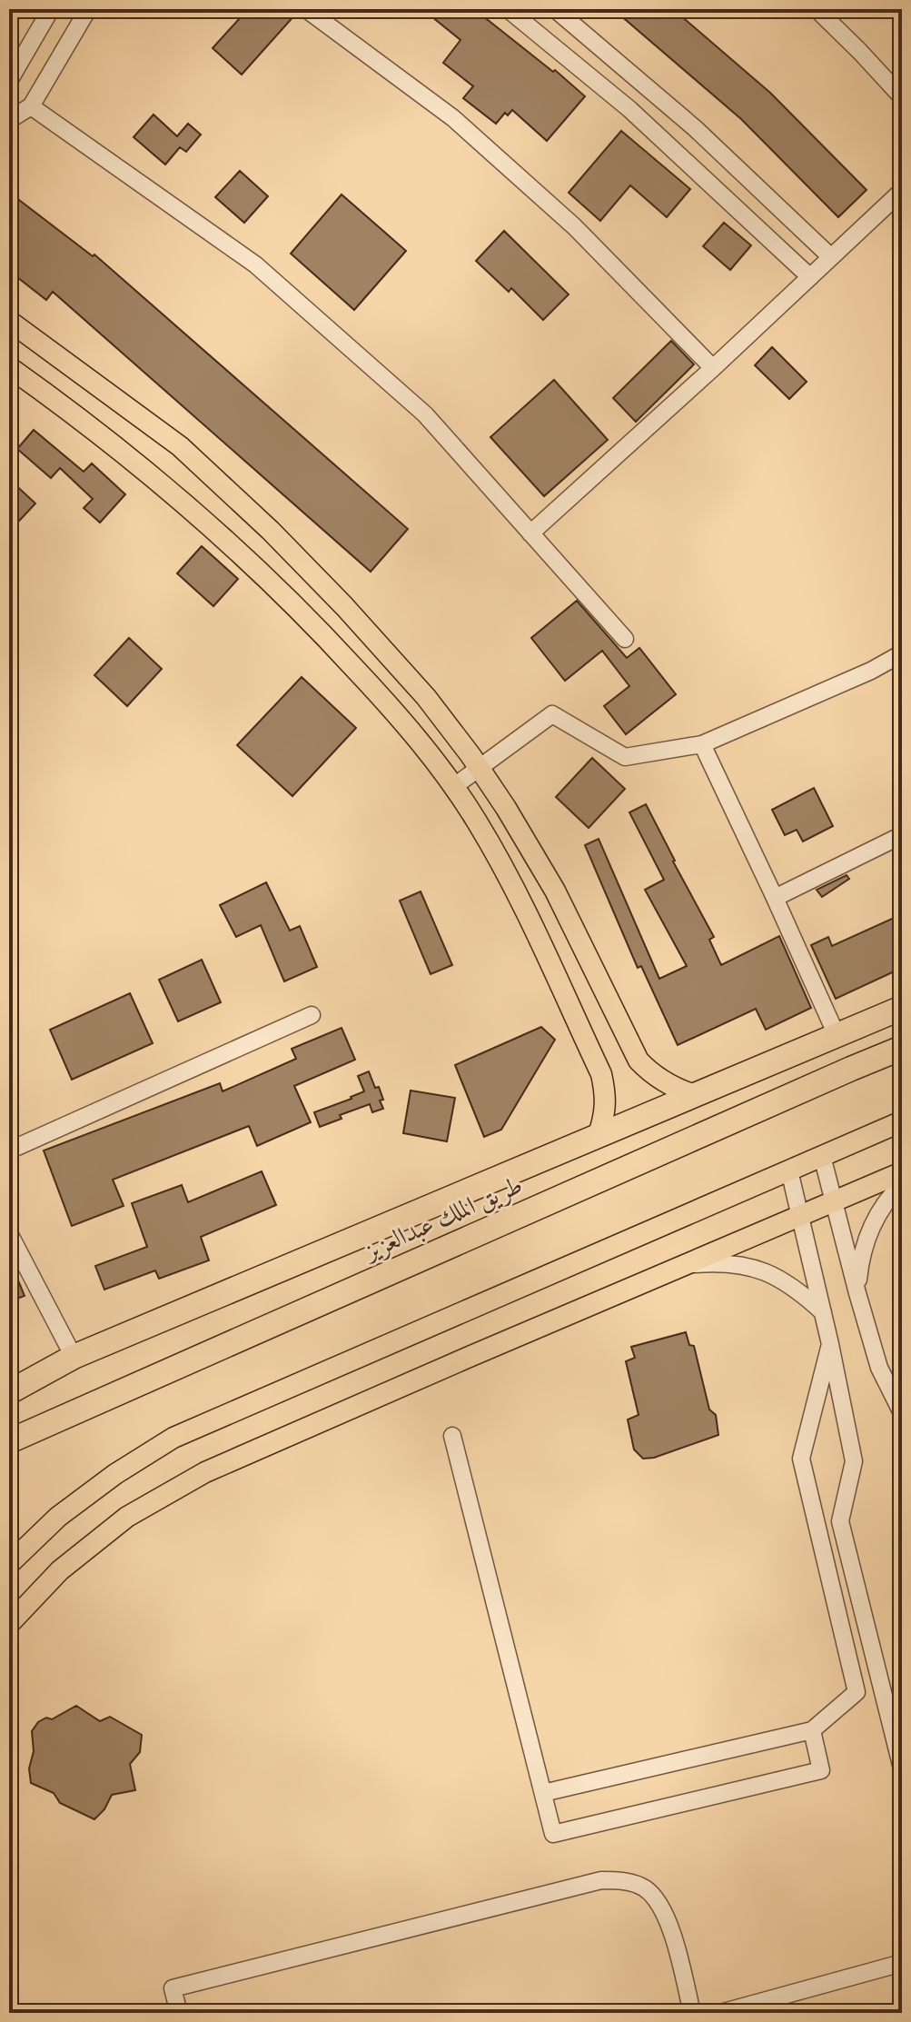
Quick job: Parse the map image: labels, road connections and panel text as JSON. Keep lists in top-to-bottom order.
{
  "streets": {
    "highway": ["طريق الملك عبدالعزيز"]
  }
}
